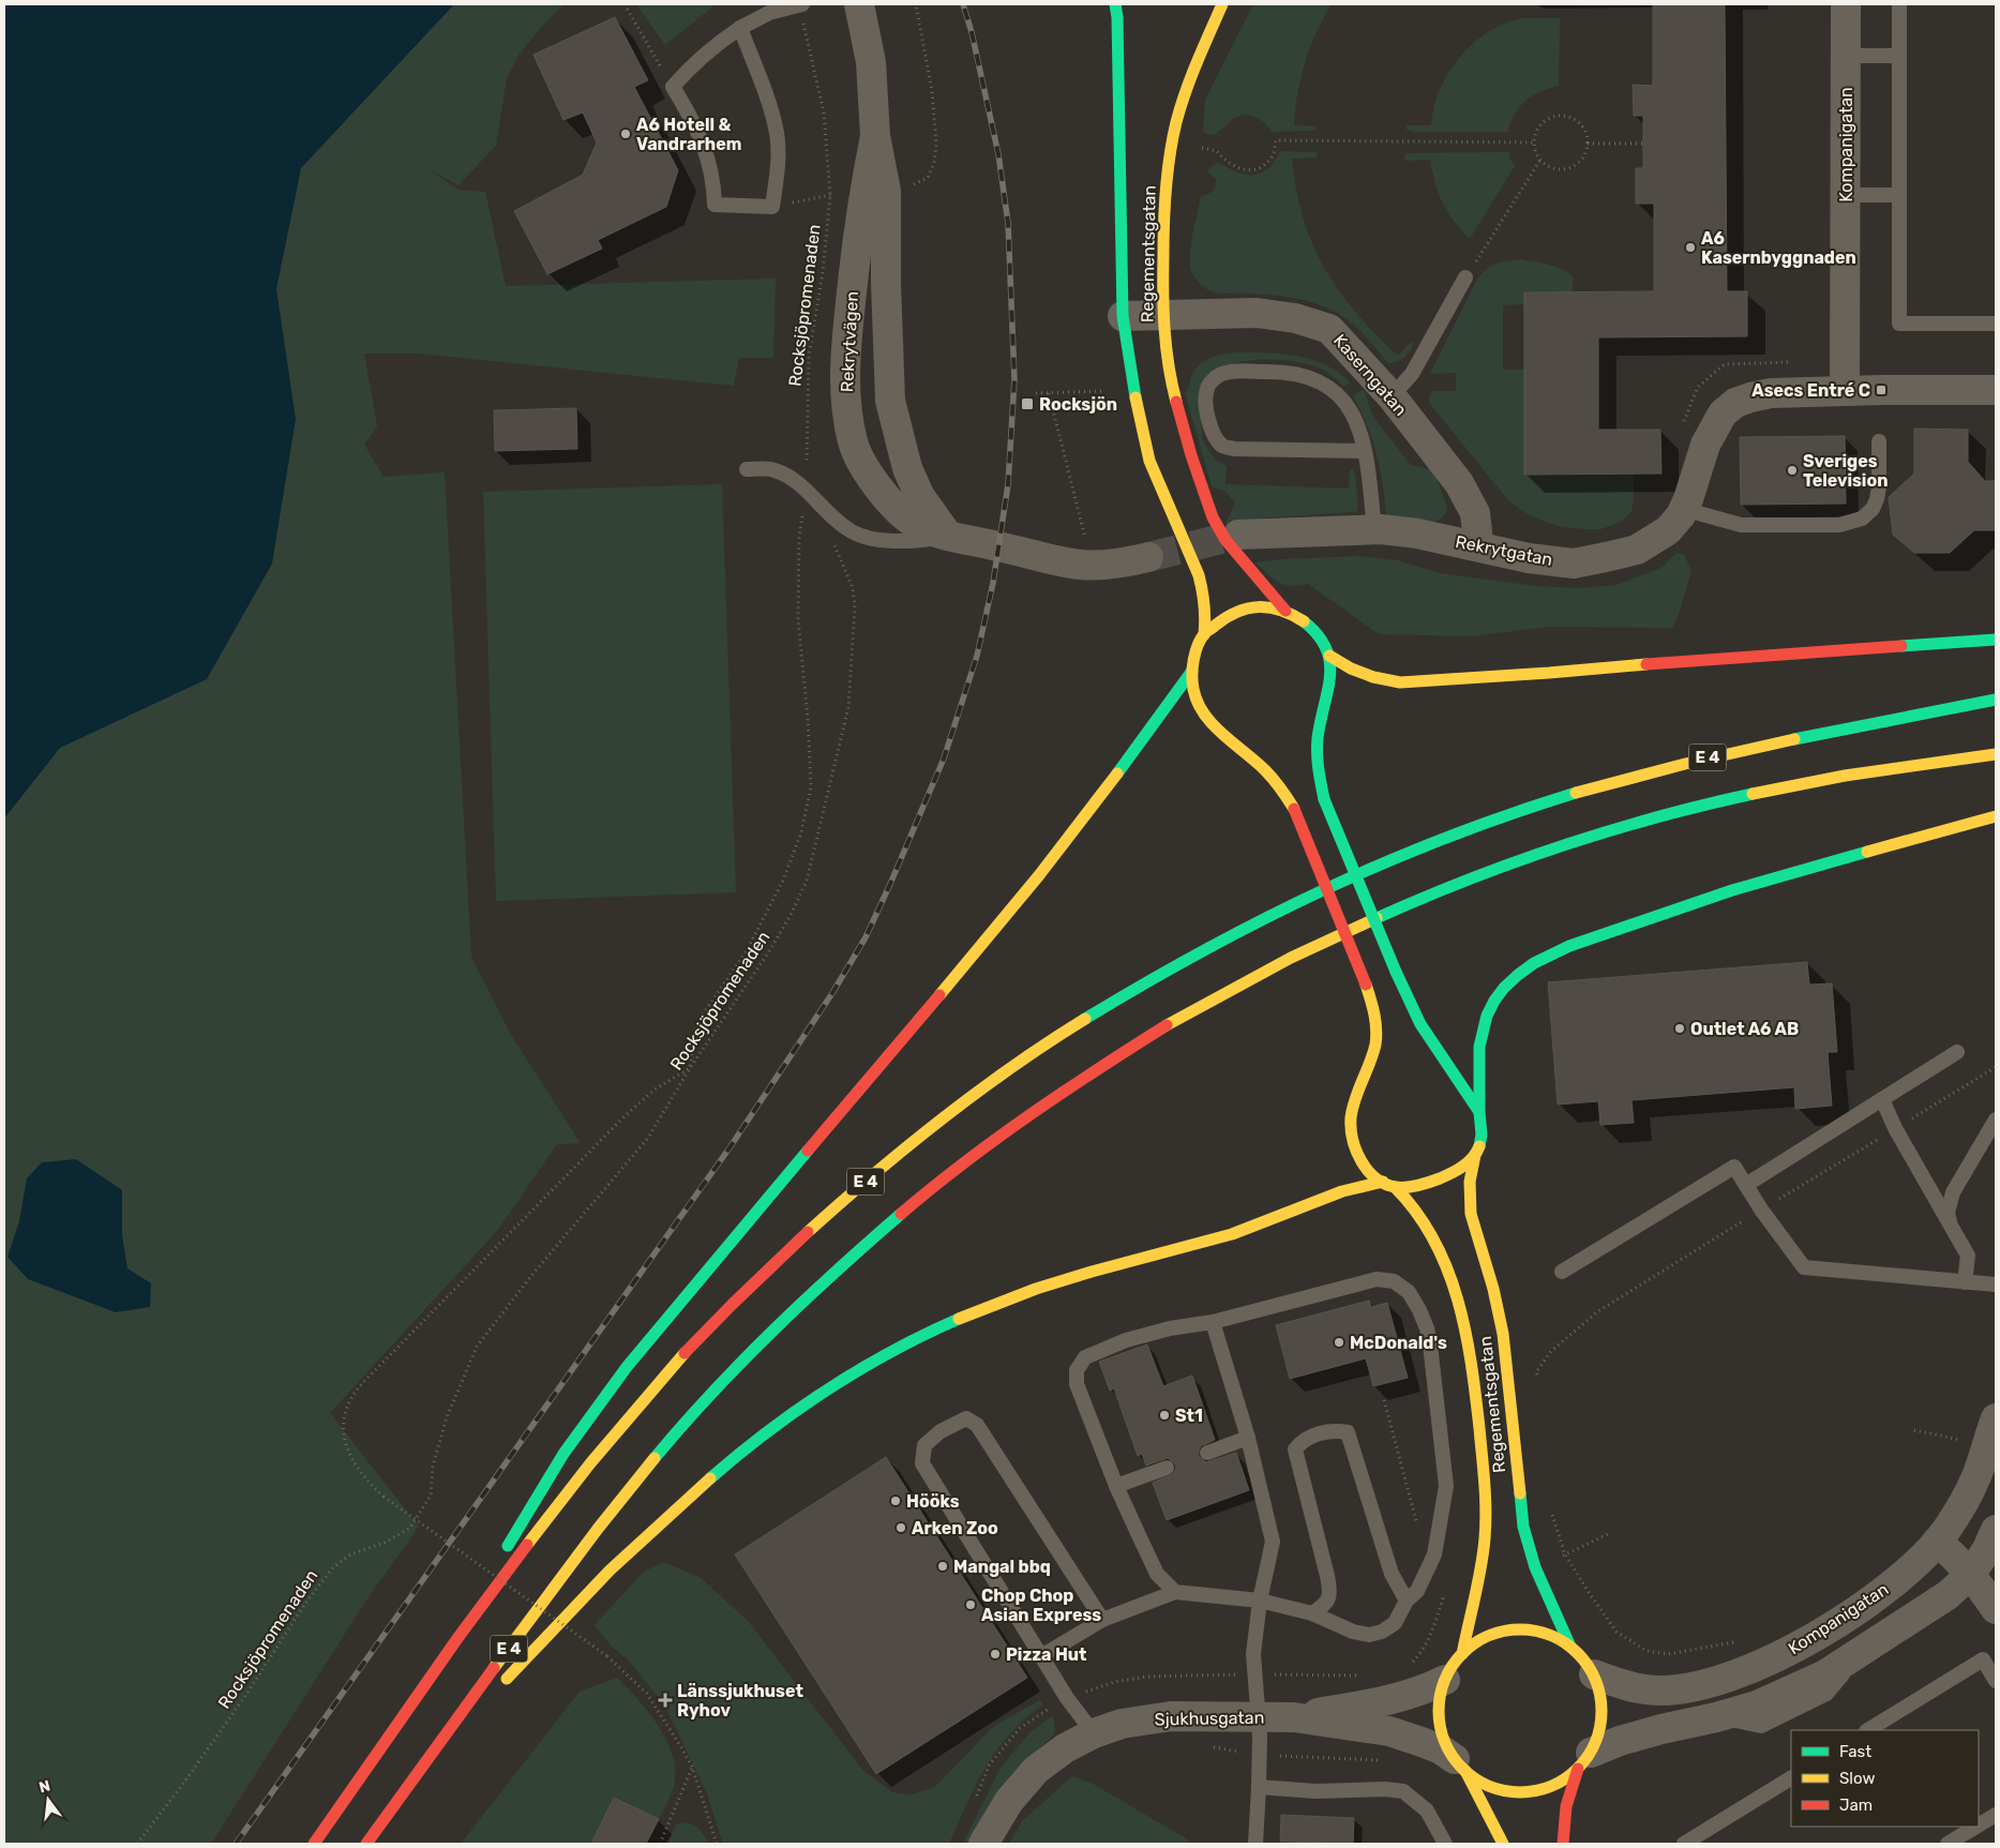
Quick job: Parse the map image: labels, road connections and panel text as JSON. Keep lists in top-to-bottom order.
{
  "streets": {
    "main road": ["Regementsgatan", "E 4"],
    "street": [
      "Kompanigatan",
      "Rekrytvägen",
      "Kaserngatan",
      "Rekrytgatan",
      "Sjukhusgatan"
    ],
    "path": ["Rocksjöpromenaden"]
  },
  "crossings": [
    ["Kompanigatan", "Regementsgatan"],
    ["Kompanigatan", "Rekrytgatan"],
    ["Kompanigatan", "Sjukhusgatan"],
    ["Regementsgatan", "Kaserngatan"],
    ["Regementsgatan", "Sjukhusgatan"],
    ["Kaserngatan", "Rekrytgatan"]
  ],
  "places": {
    "other": [
      "A6 Hotell & Vandrarhem",
      "A6 Kasernbyggnaden",
      "Sveriges Television",
      "Outlet A6 AB",
      "McDonald's",
      "St1",
      "Hööks",
      "Arken Zoo",
      "Mangal bbq",
      "Chop Chop Asian Express",
      "Pizza Hut"
    ],
    "transit": ["Asecs Entré C", "Rocksjön"],
    "health": ["Länssjukhuset Ryhov"]
  },
  "legend": ["Fast", "Slow", "Jam"],
  "north": "top"
}
